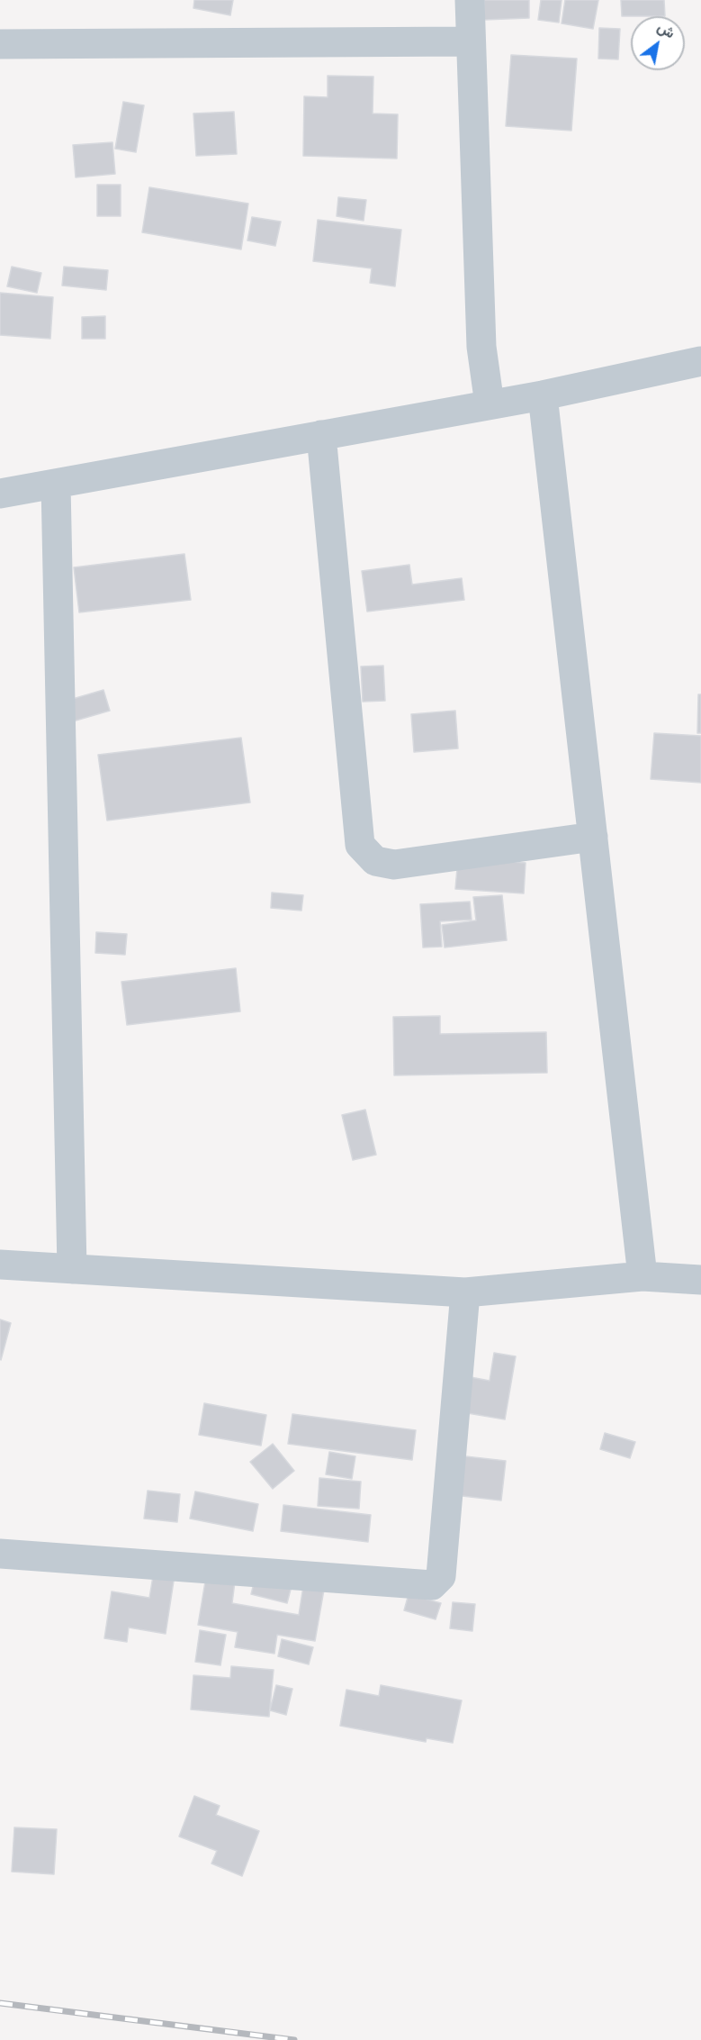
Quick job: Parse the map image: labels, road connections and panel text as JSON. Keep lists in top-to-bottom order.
{
  "north": "top right"
}
